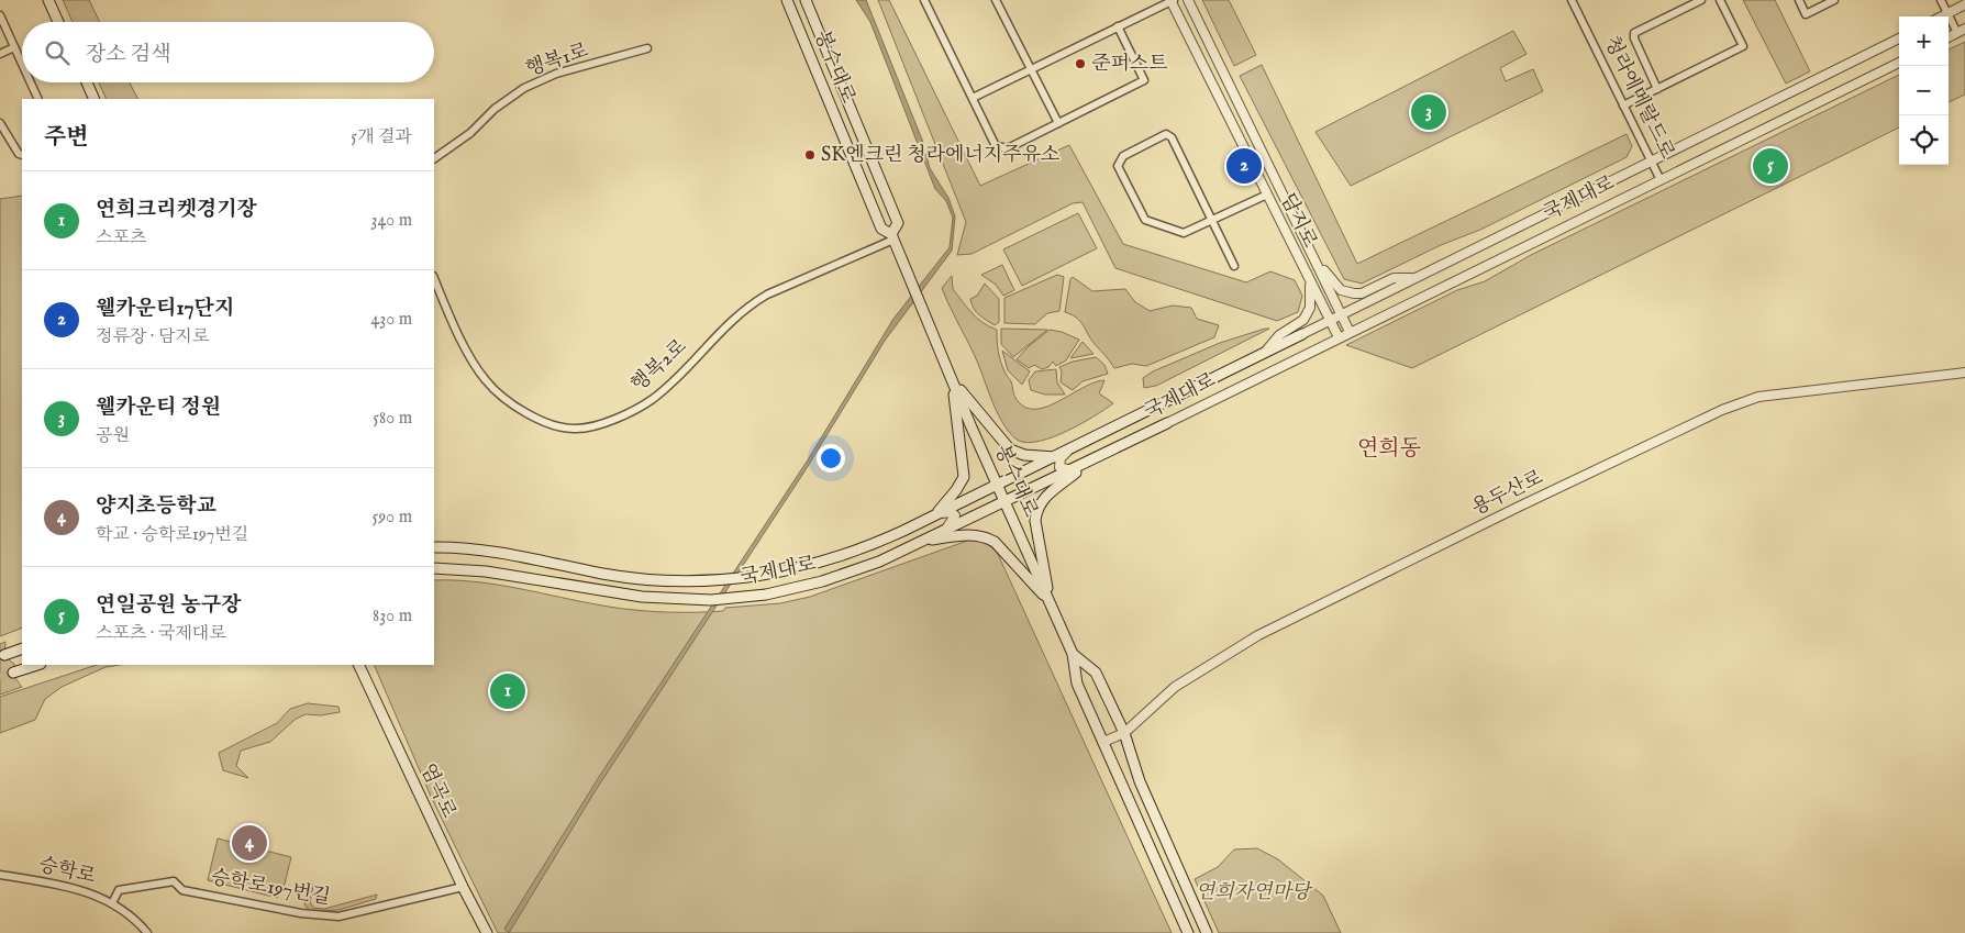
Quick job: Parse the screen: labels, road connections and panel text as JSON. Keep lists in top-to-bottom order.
{
  "streets": {
    "main road": ["봉수대로", "국제대로", "염곡로"],
    "street": [
      "행복1로",
      "청라에메랄드로",
      "담지로",
      "행복2로",
      "용두산로",
      "승학로",
      "승학로197번길"
    ]
  },
  "crossings": [
    ["봉수대로", "국제대로"],
    ["봉수대로", "행복2로"],
    ["봉수대로", "용두산로"],
    ["청라에메랄드로", "국제대로"],
    ["국제대로", "담지로"],
    ["염곡로", "승학로197번길"],
    ["승학로", "승학로197번길"]
  ],
  "districts": ["연희동"],
  "parks": ["연희자연마당"],
  "places": ["준퍼스트", "SK엔크린 청라에너지주유소"],
  "page": {
    "map_buttons": ["+", "−"],
    "search": "장소 검색",
    "pins": [
      "3",
      "2",
      "5",
      "1",
      "4"
    ],
    "heading": ["주변", "5개 결과"],
    "list": [
      {
        "mark": "1",
        "name": "연희크리켓경기장",
        "note": "스포츠",
        "value": "340 m"
      },
      {
        "mark": "2",
        "name": "웰카운티17단지",
        "note": "정류장 · 담지로",
        "value": "430 m"
      },
      {
        "mark": "3",
        "name": "웰카운티 정원",
        "note": "공원",
        "value": "580 m"
      },
      {
        "mark": "4",
        "name": "양지초등학교",
        "note": "학교 · 승학로197번길",
        "value": "590 m"
      },
      {
        "mark": "5",
        "name": "연일공원 농구장",
        "note": "스포츠 · 국제대로",
        "value": "830 m"
      }
    ]
  }
}
